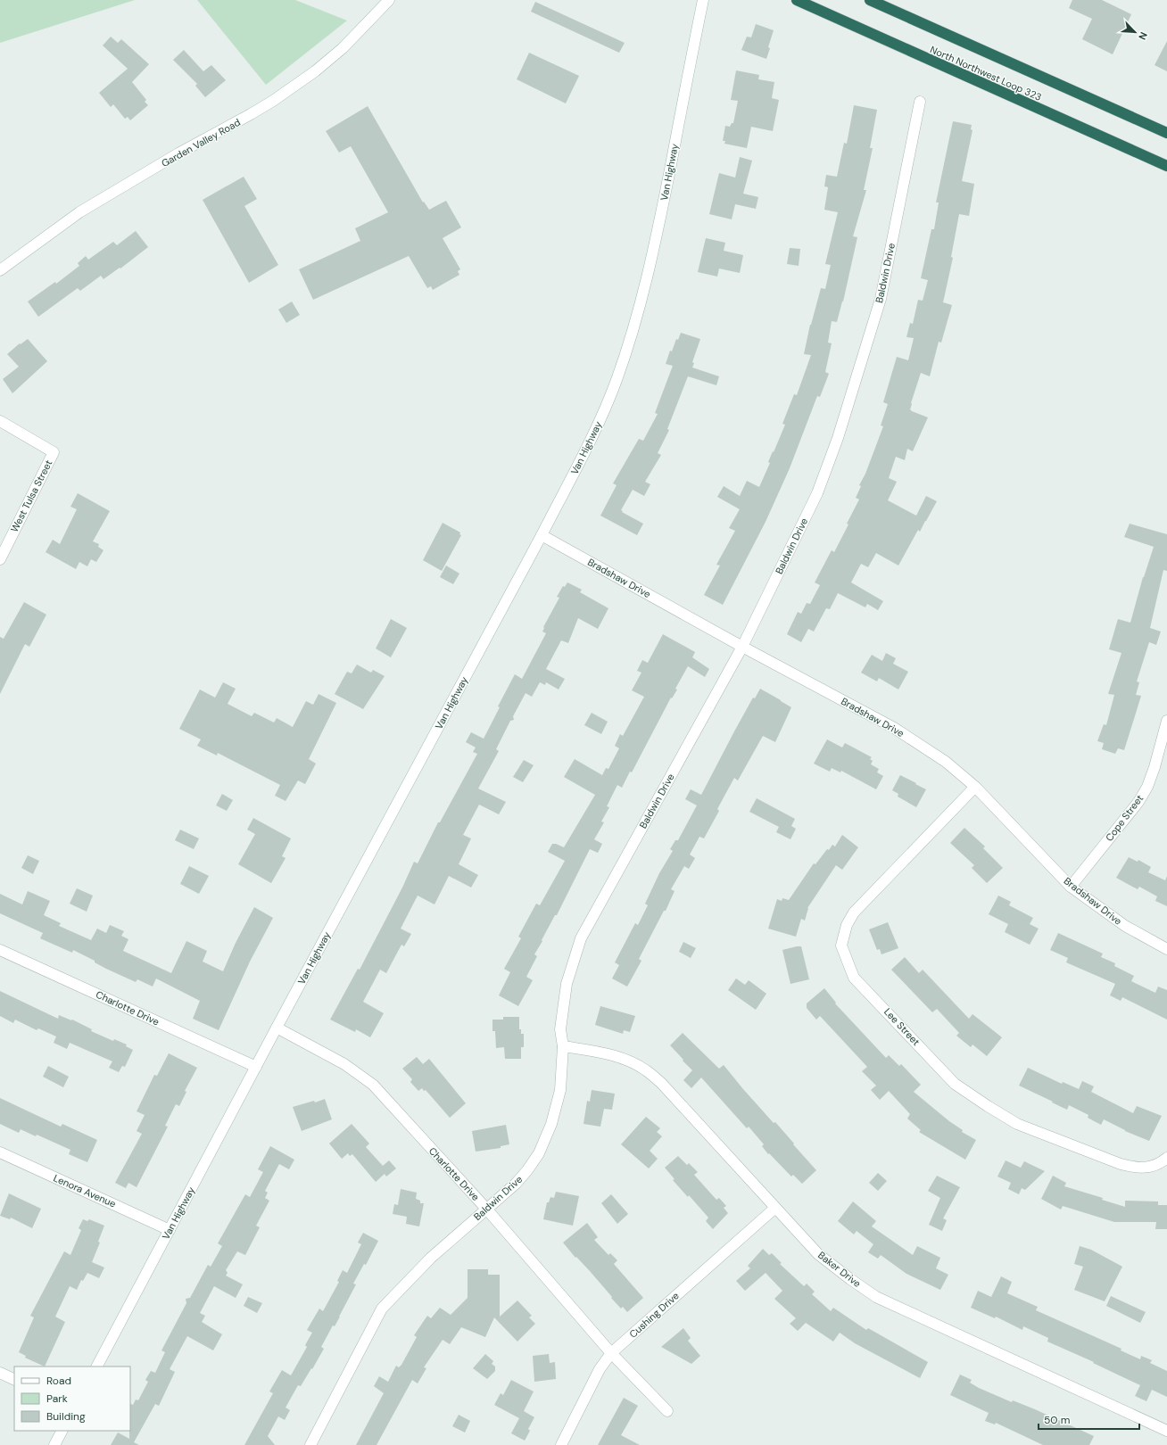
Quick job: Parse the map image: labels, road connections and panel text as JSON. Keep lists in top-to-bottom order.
{
  "streets": {
    "highway": ["North Northwest Loop 323"],
    "street": [
      "Garden Valley Road",
      "Van Highway",
      "Baldwin Drive",
      "West Tulsa Street",
      "Bradshaw Drive",
      "Cope Street",
      "Charlotte Drive",
      "Lee Street",
      "Lenora Avenue",
      "Baker Drive",
      "Cushing Drive"
    ]
  },
  "crossings": [
    ["Van Highway", "Bradshaw Drive"],
    ["Van Highway", "Charlotte Drive"],
    ["Van Highway", "Lenora Avenue"],
    ["Baldwin Drive", "Bradshaw Drive"],
    ["Baldwin Drive", "Charlotte Drive"],
    ["Baldwin Drive", "Baker Drive"],
    ["Bradshaw Drive", "Cope Street"],
    ["Bradshaw Drive", "Lee Street"],
    ["Charlotte Drive", "Cushing Drive"],
    ["Baker Drive", "Cushing Drive"]
  ],
  "legend": ["Road", "Park", "Building"],
  "scale_bar": "50 m",
  "north": "bottom right"
}
